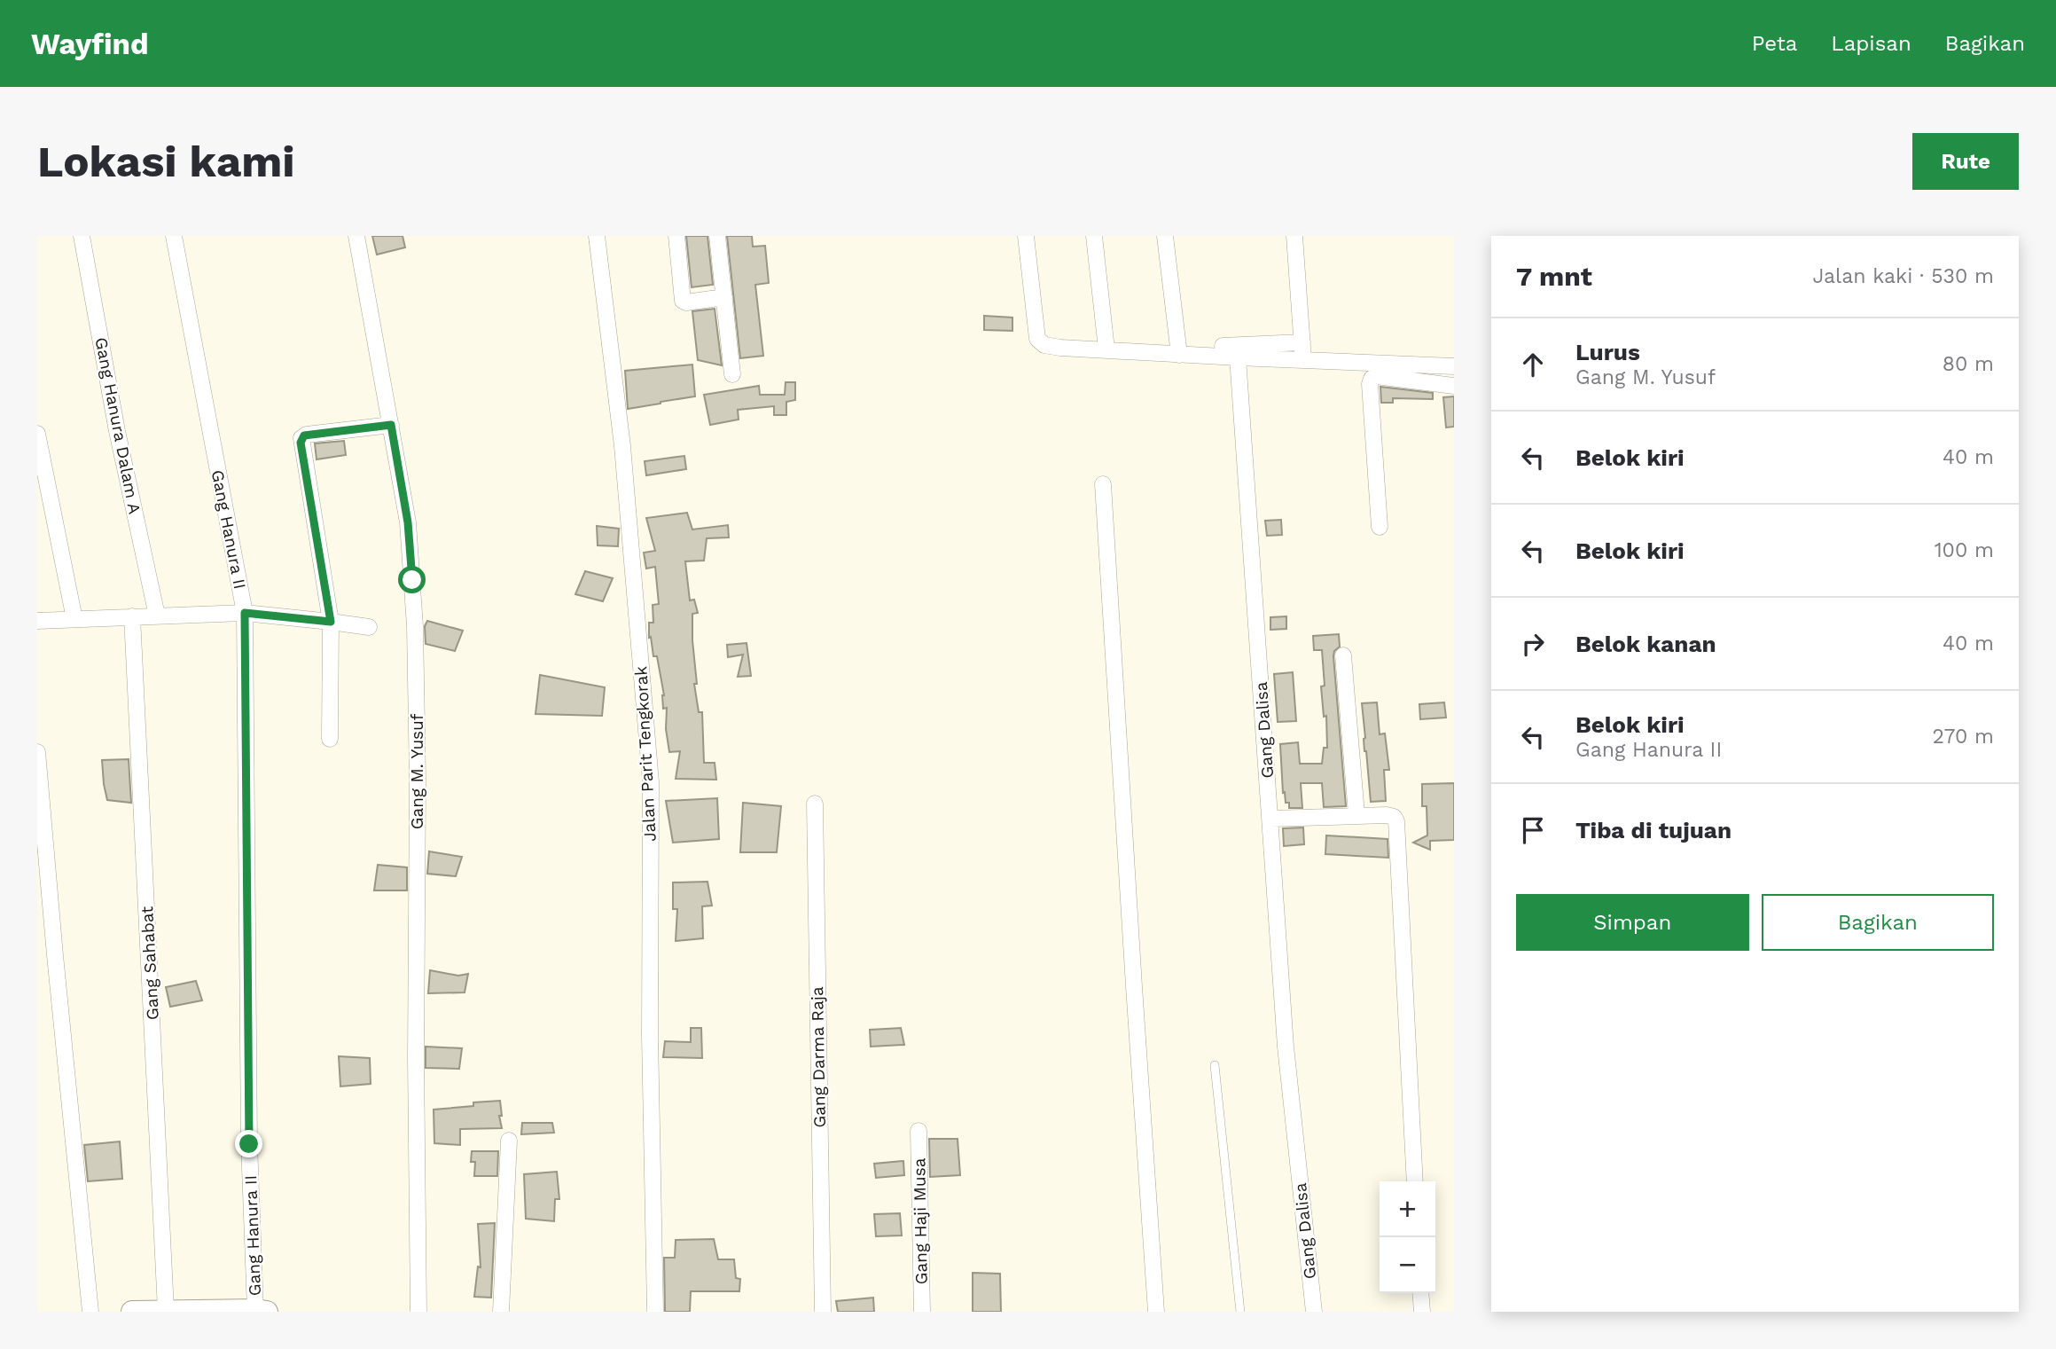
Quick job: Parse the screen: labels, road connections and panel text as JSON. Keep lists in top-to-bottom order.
{
  "streets": {
    "street": [
      "Gang Hanura Dalam A",
      "Gang Hanura II",
      "Gang Dalisa",
      "Jalan Parit Tengkorak",
      "Gang M. Yusuf",
      "Gang Sahabat",
      "Gang Darma Raja",
      "Gang Haji Musa"
    ]
  },
  "page": {
    "header": "Wayfind",
    "nav": ["Peta", "Lapisan", "Bagikan"],
    "buttons": [
      "Rute",
      ["Simpan", "Bagikan"]
    ],
    "title": "Lokasi kami",
    "heading": ["7 mnt", "Jalan kaki · 530 m"],
    "list": [
      ["Lurus", "Gang M. Yusuf", "80 m"],
      ["Belok kiri", "40 m"],
      ["Belok kiri", "100 m"],
      ["Belok kanan", "40 m"],
      ["Belok kiri", "Gang Hanura II", "270 m"],
      "Tiba di tujuan"
    ],
    "map_buttons": ["+", "−"]
  }
}
